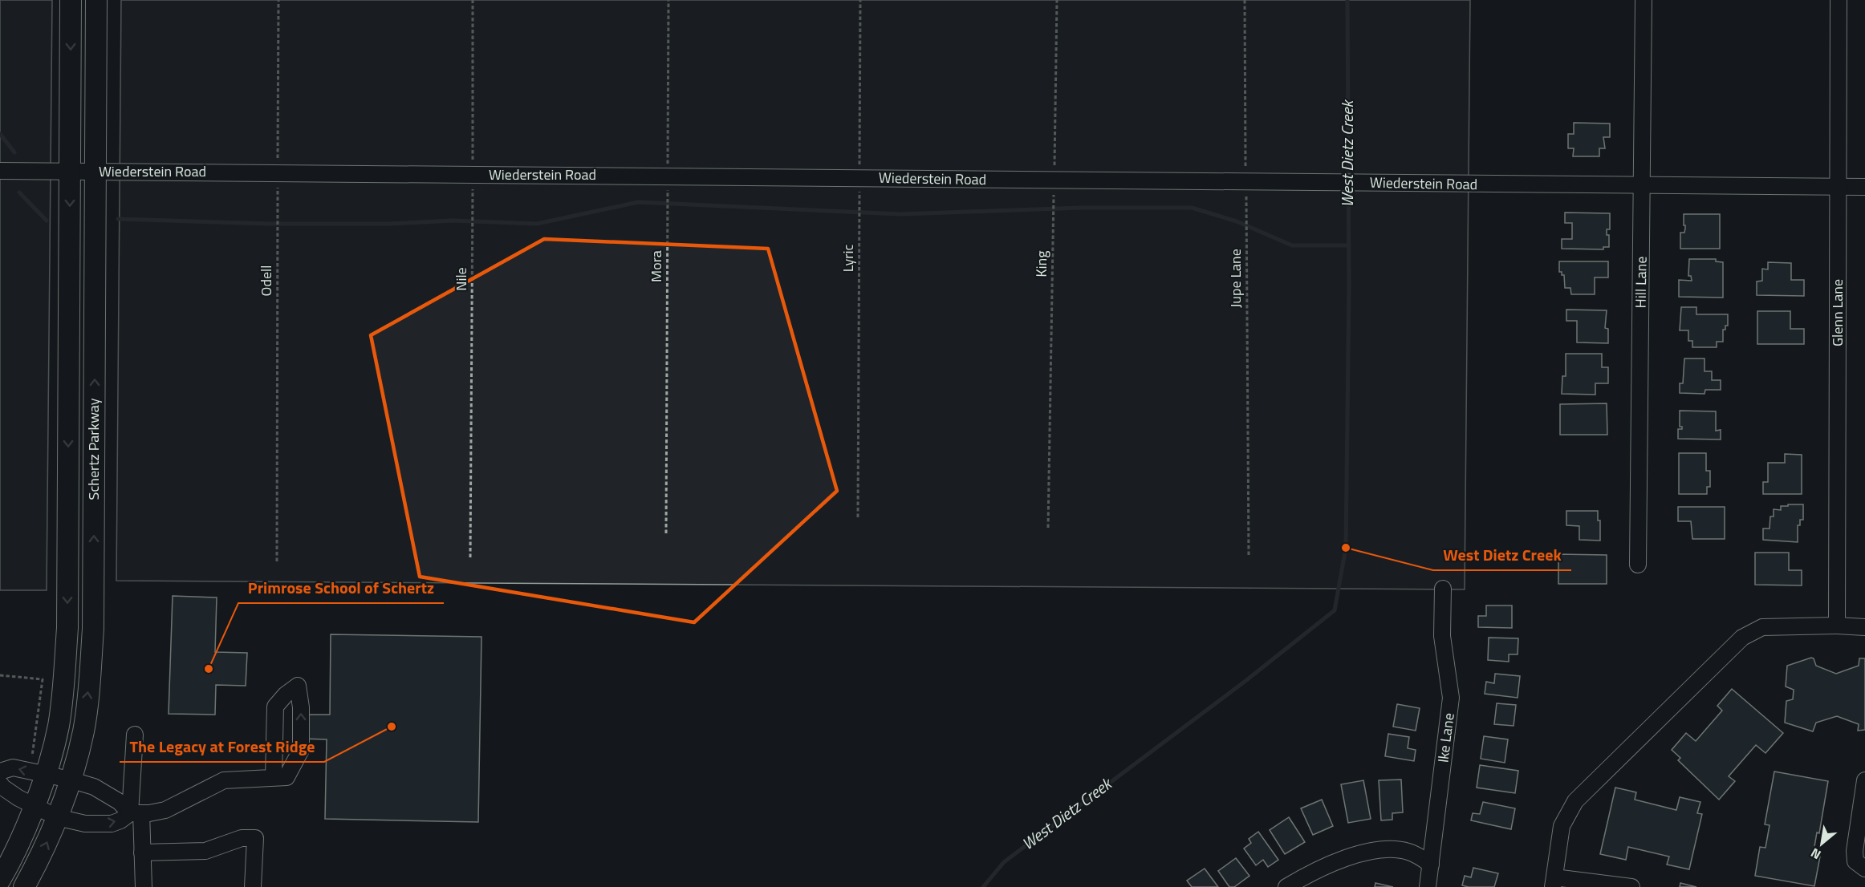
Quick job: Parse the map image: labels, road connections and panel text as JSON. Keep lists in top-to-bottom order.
{
  "streets": {
    "main road": ["Schertz Parkway"],
    "street": [
      "Wiederstein Road",
      "Hill Lane",
      "Glenn Lane",
      "Ike Lane"
    ],
    "path": [
      "Lyric",
      "King",
      "Mora",
      "Jupe Lane",
      "Nile",
      "Odell"
    ]
  },
  "crossings": [
    ["Wiederstein Road", "Lyric"],
    ["Wiederstein Road", "King"],
    ["Wiederstein Road", "Mora"],
    ["Wiederstein Road", "Jupe Lane"],
    ["Wiederstein Road", "Nile"],
    ["Wiederstein Road", "Odell"],
    ["Wiederstein Road", "Hill Lane"],
    ["Wiederstein Road", "Glenn Lane"],
    ["Wiederstein Road", "Schertz Parkway"]
  ],
  "water": ["West Dietz Creek"],
  "places": ["West Dietz Creek", "Primrose School of Schertz", "The Legacy at Forest Ridge"],
  "north": "bottom left"
}
